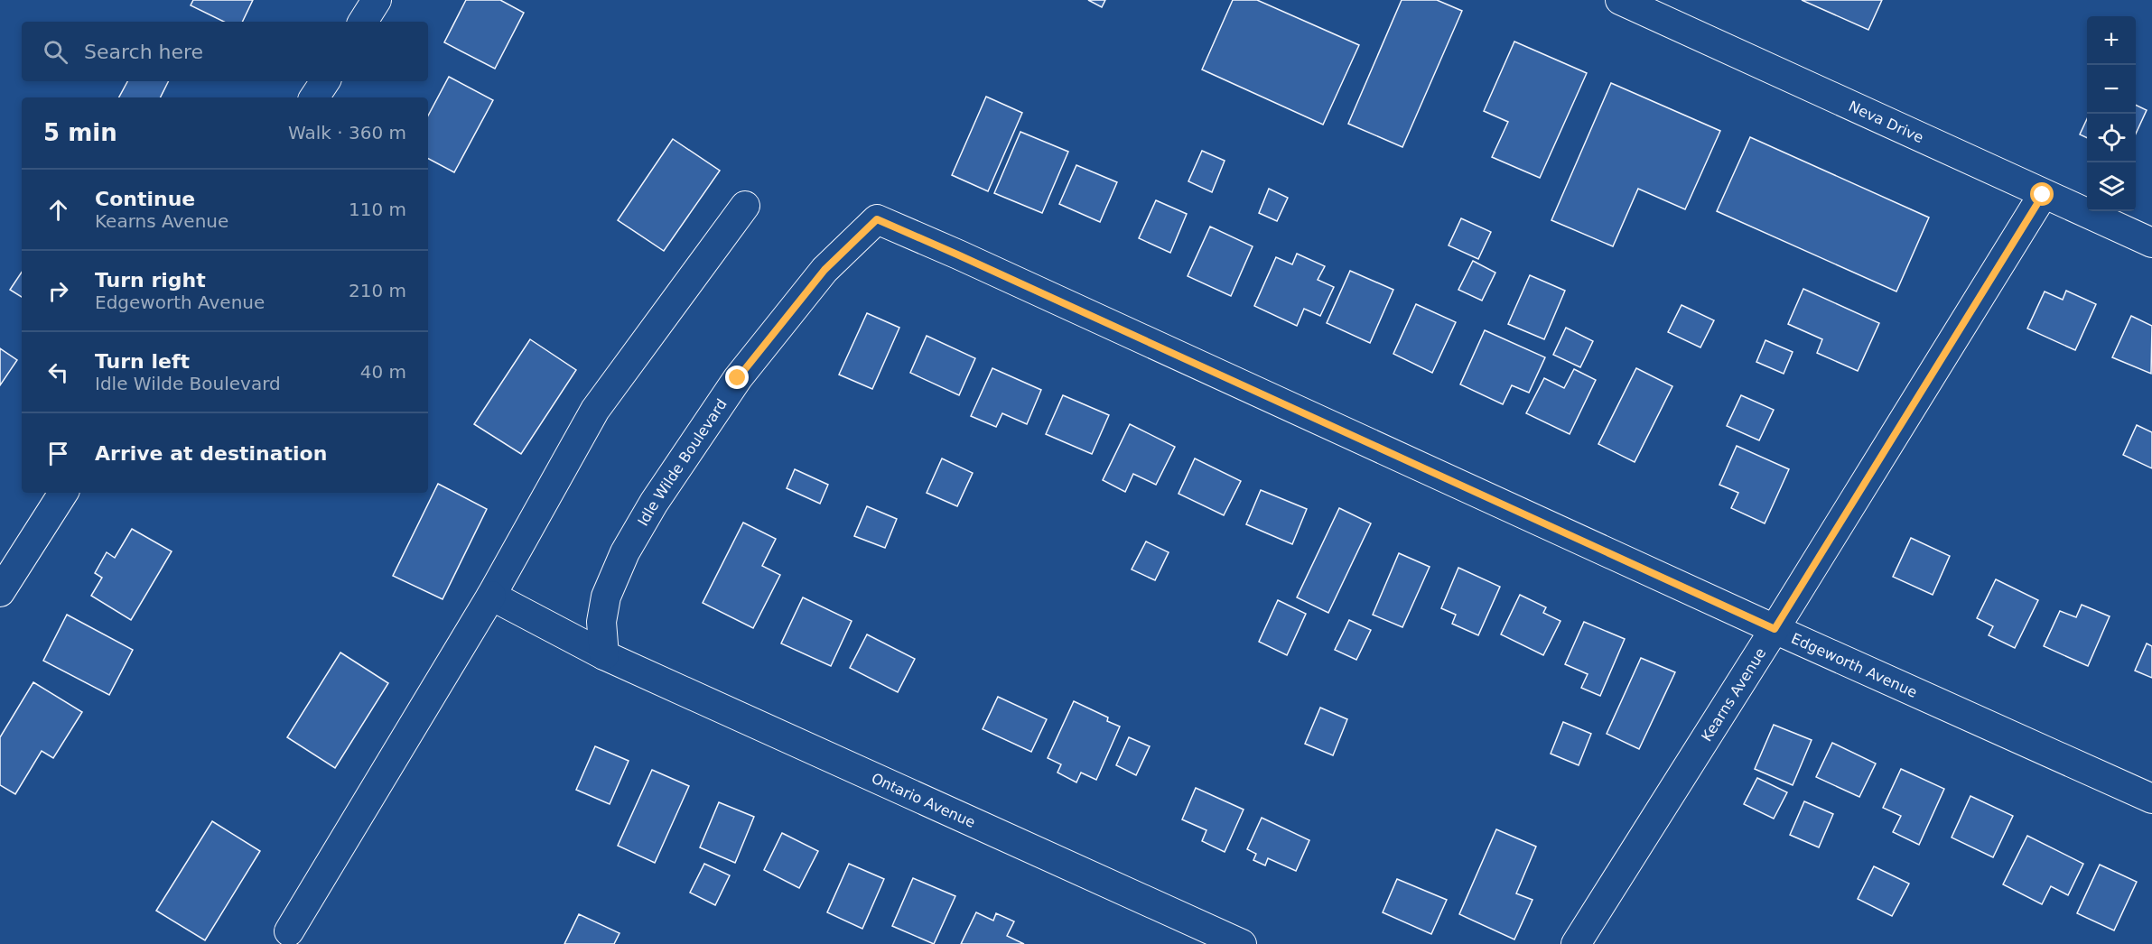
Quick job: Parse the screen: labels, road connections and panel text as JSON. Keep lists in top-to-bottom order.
{
  "streets": {
    "street": [
      "Neva Drive",
      "Idle Wilde Boulevard",
      "Edgeworth Avenue",
      "Kearns Avenue",
      "Ontario Avenue"
    ]
  },
  "crossings": [
    ["Neva Drive", "Kearns Avenue"],
    ["Idle Wilde Boulevard", "Edgeworth Avenue"],
    ["Idle Wilde Boulevard", "Ontario Avenue"],
    ["Edgeworth Avenue", "Kearns Avenue"]
  ],
  "page": {
    "map_buttons": ["+", "−"],
    "search": "Search here",
    "heading": ["5 min", "Walk · 360 m"],
    "list": [
      ["Continue", "Kearns Avenue", "110 m"],
      ["Turn right", "Edgeworth Avenue", "210 m"],
      ["Turn left", "Idle Wilde Boulevard", "40 m"],
      "Arrive at destination"
    ]
  }
}
